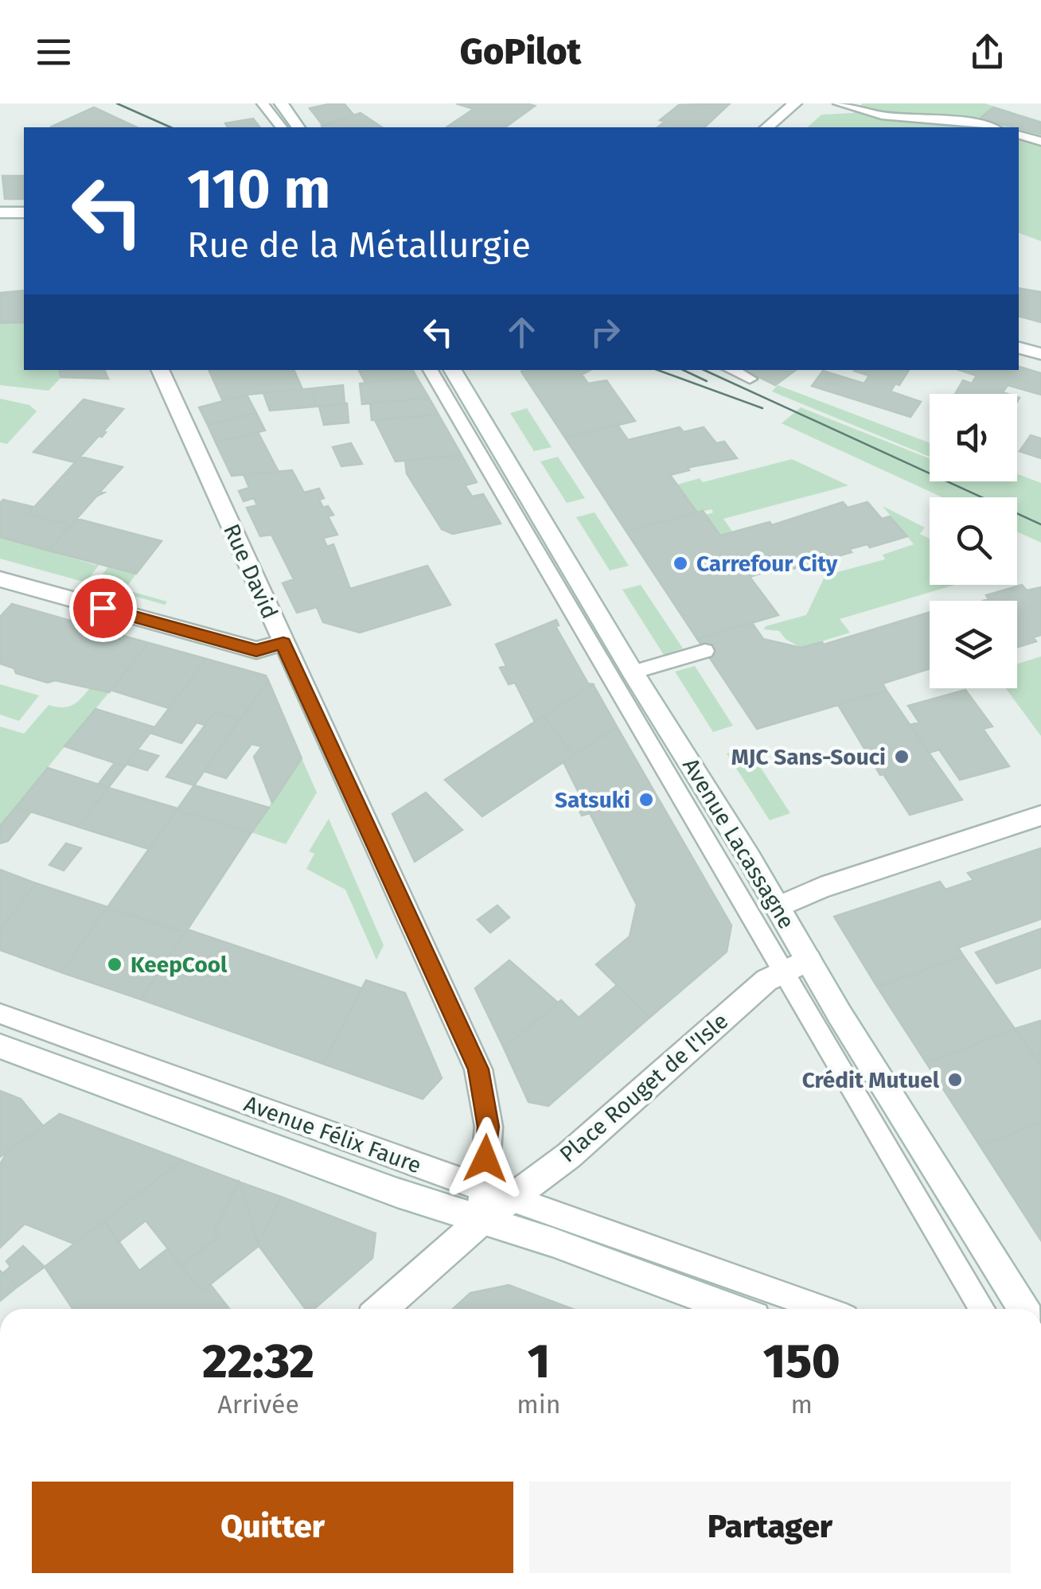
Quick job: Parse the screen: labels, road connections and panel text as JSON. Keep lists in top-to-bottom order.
{
  "streets": {
    "street": [
      "Rue David",
      "Avenue Lacassagne",
      "Place Rouget de l'Isle",
      "Avenue Félix Faure"
    ]
  },
  "crossings": [
    ["Rue David", "Place Rouget de l'Isle"],
    ["Rue David", "Avenue Félix Faure"],
    ["Avenue Lacassagne", "Place Rouget de l'Isle"],
    ["Place Rouget de l'Isle", "Avenue Félix Faure"]
  ],
  "places": [
    "Carrefour City",
    "MJC Sans-Souci",
    "Satsuki",
    "KeepCool",
    "Crédit Mutuel"
  ],
  "page": {
    "header": "GoPilot",
    "turn": ["110 m", "Rue de la Métallurgie"],
    "eta": [
      "22:32",
      "Arrivée",
      "1",
      "min",
      "150",
      "m"
    ],
    "buttons": ["Quitter", "Partager"]
  }
}
